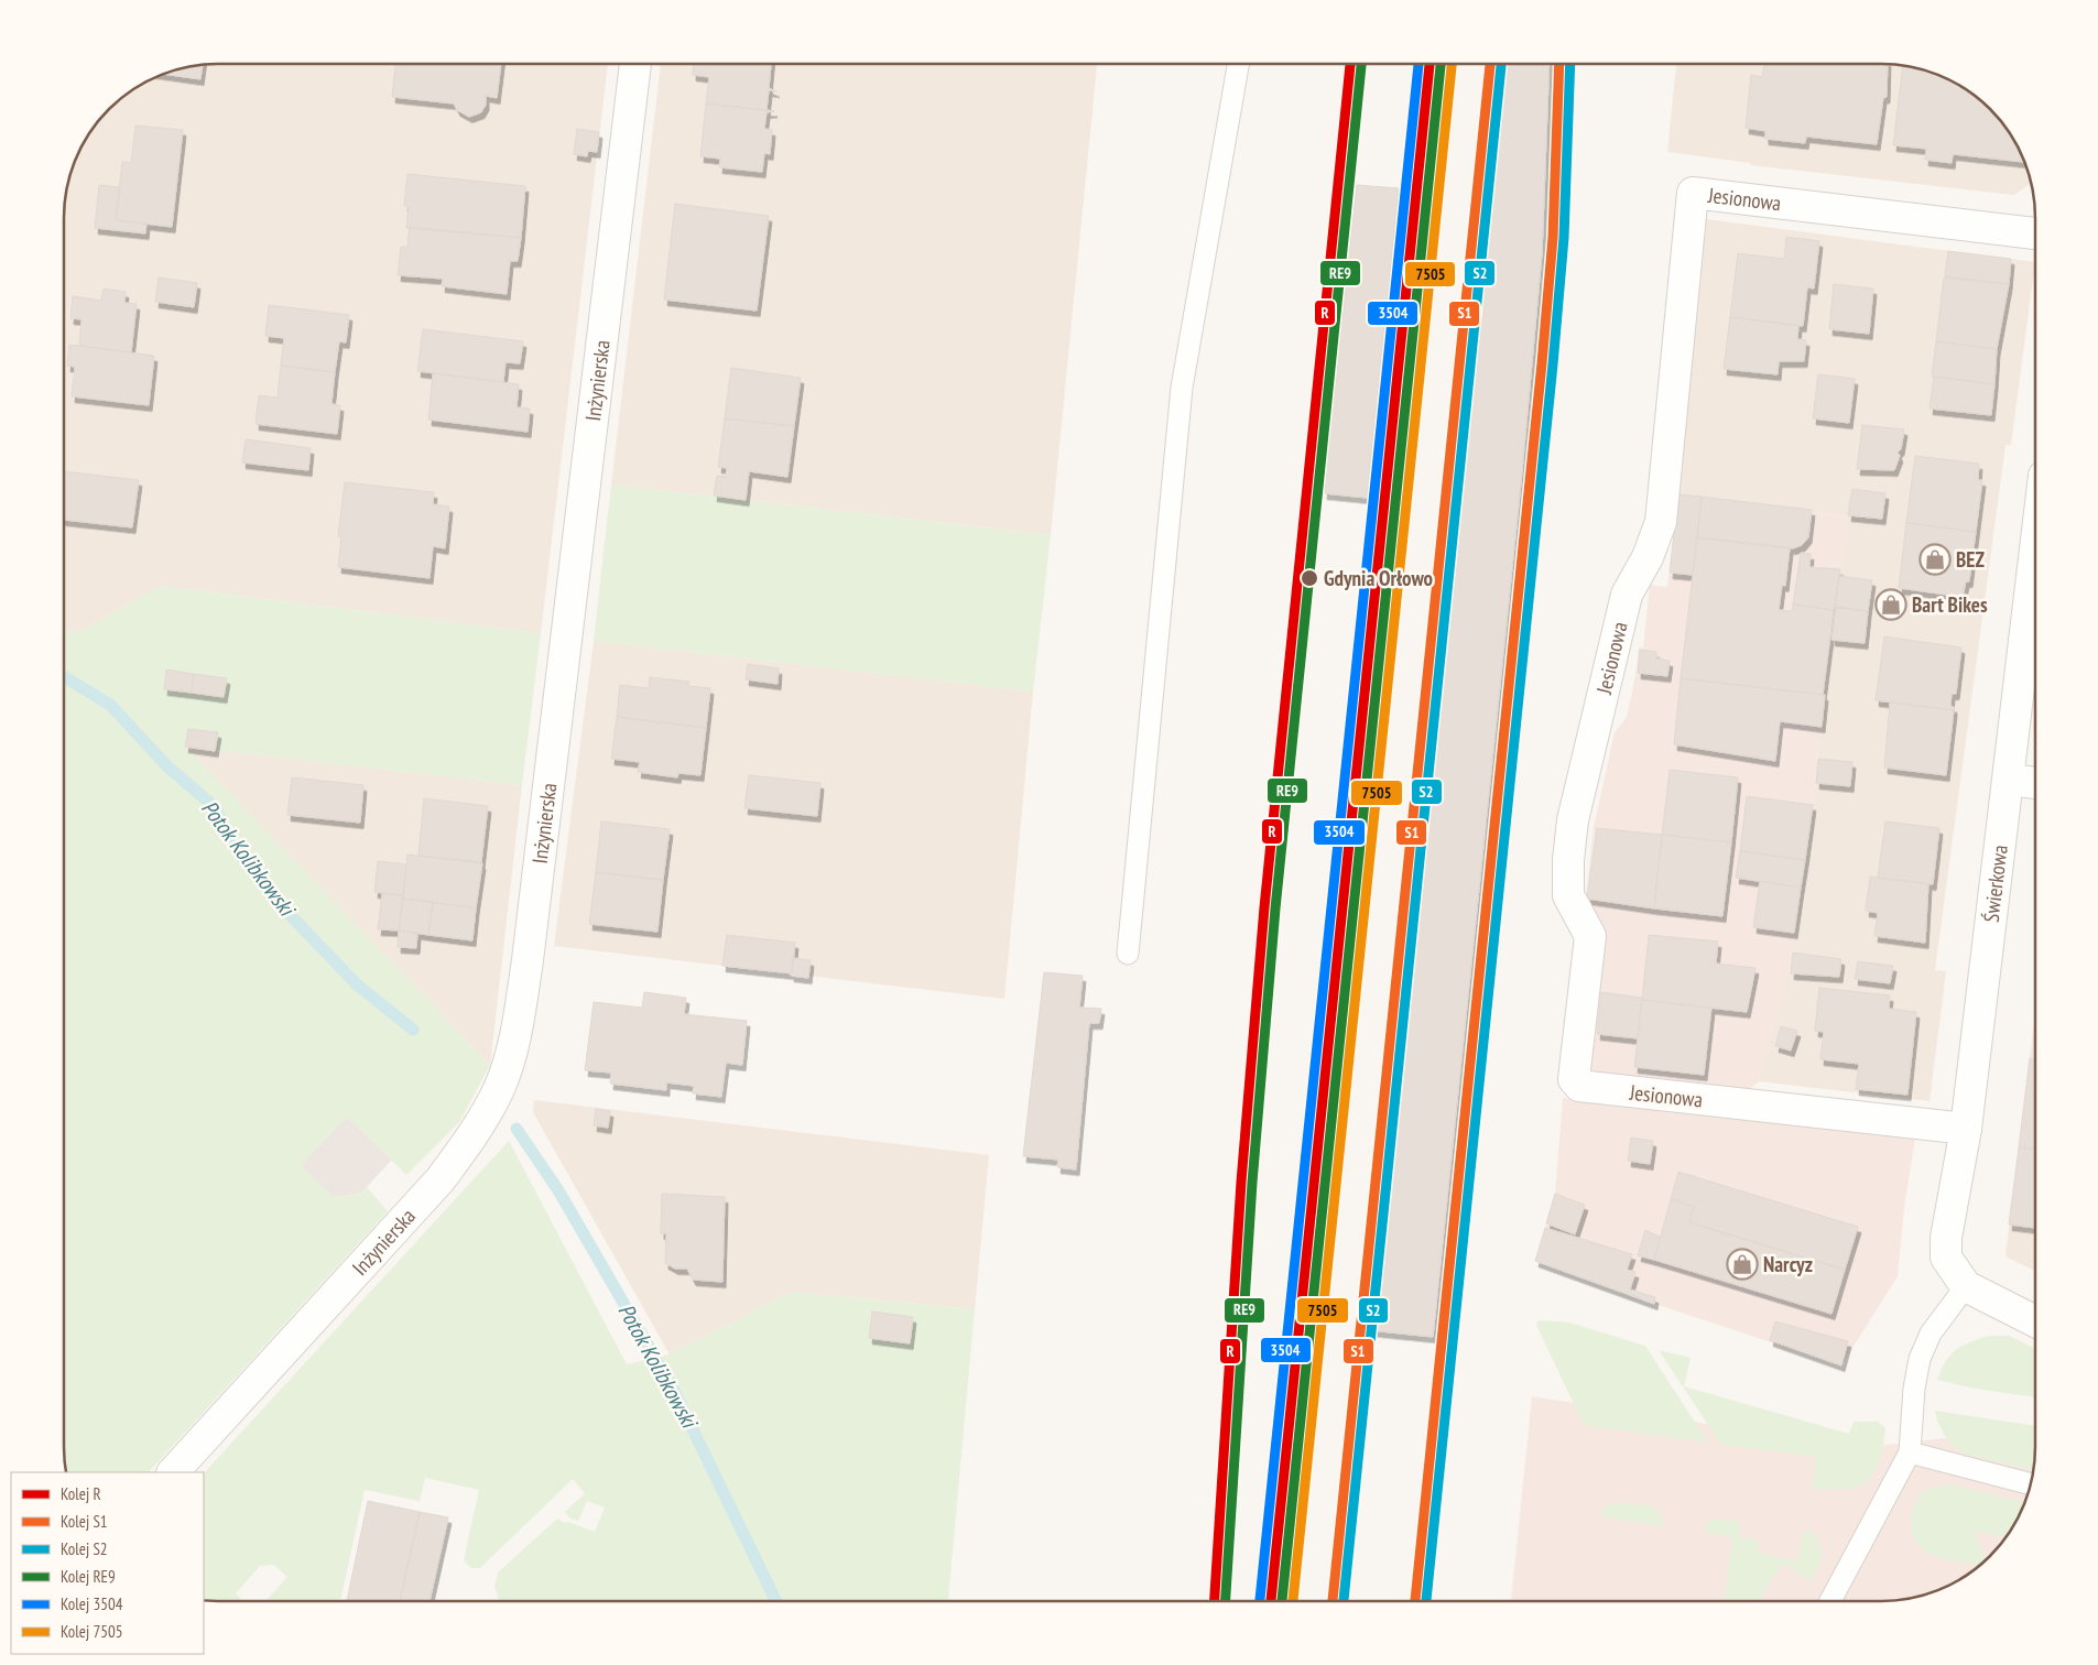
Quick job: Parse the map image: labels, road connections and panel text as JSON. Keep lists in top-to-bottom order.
{
  "streets": {
    "street": ["Jesionowa", "Inżynierska", "Świerkowa"]
  },
  "crossings": [
    ["Jesionowa", "Świerkowa"]
  ],
  "water": ["Potok Kolibkowski"],
  "places": {
    "shop": ["BEZ", "Bart Bikes", "Narcyz"],
    "other": ["Gdynia Orłowo"]
  },
  "lines": [
    "rail line R",
    "rail line S1",
    "rail line S2",
    "rail line RE9",
    "rail line 3504",
    "rail line 7505"
  ],
  "legend": [
    "Kolej R",
    "Kolej S1",
    "Kolej S2",
    "Kolej RE9",
    "Kolej 3504",
    "Kolej 7505"
  ]
}
